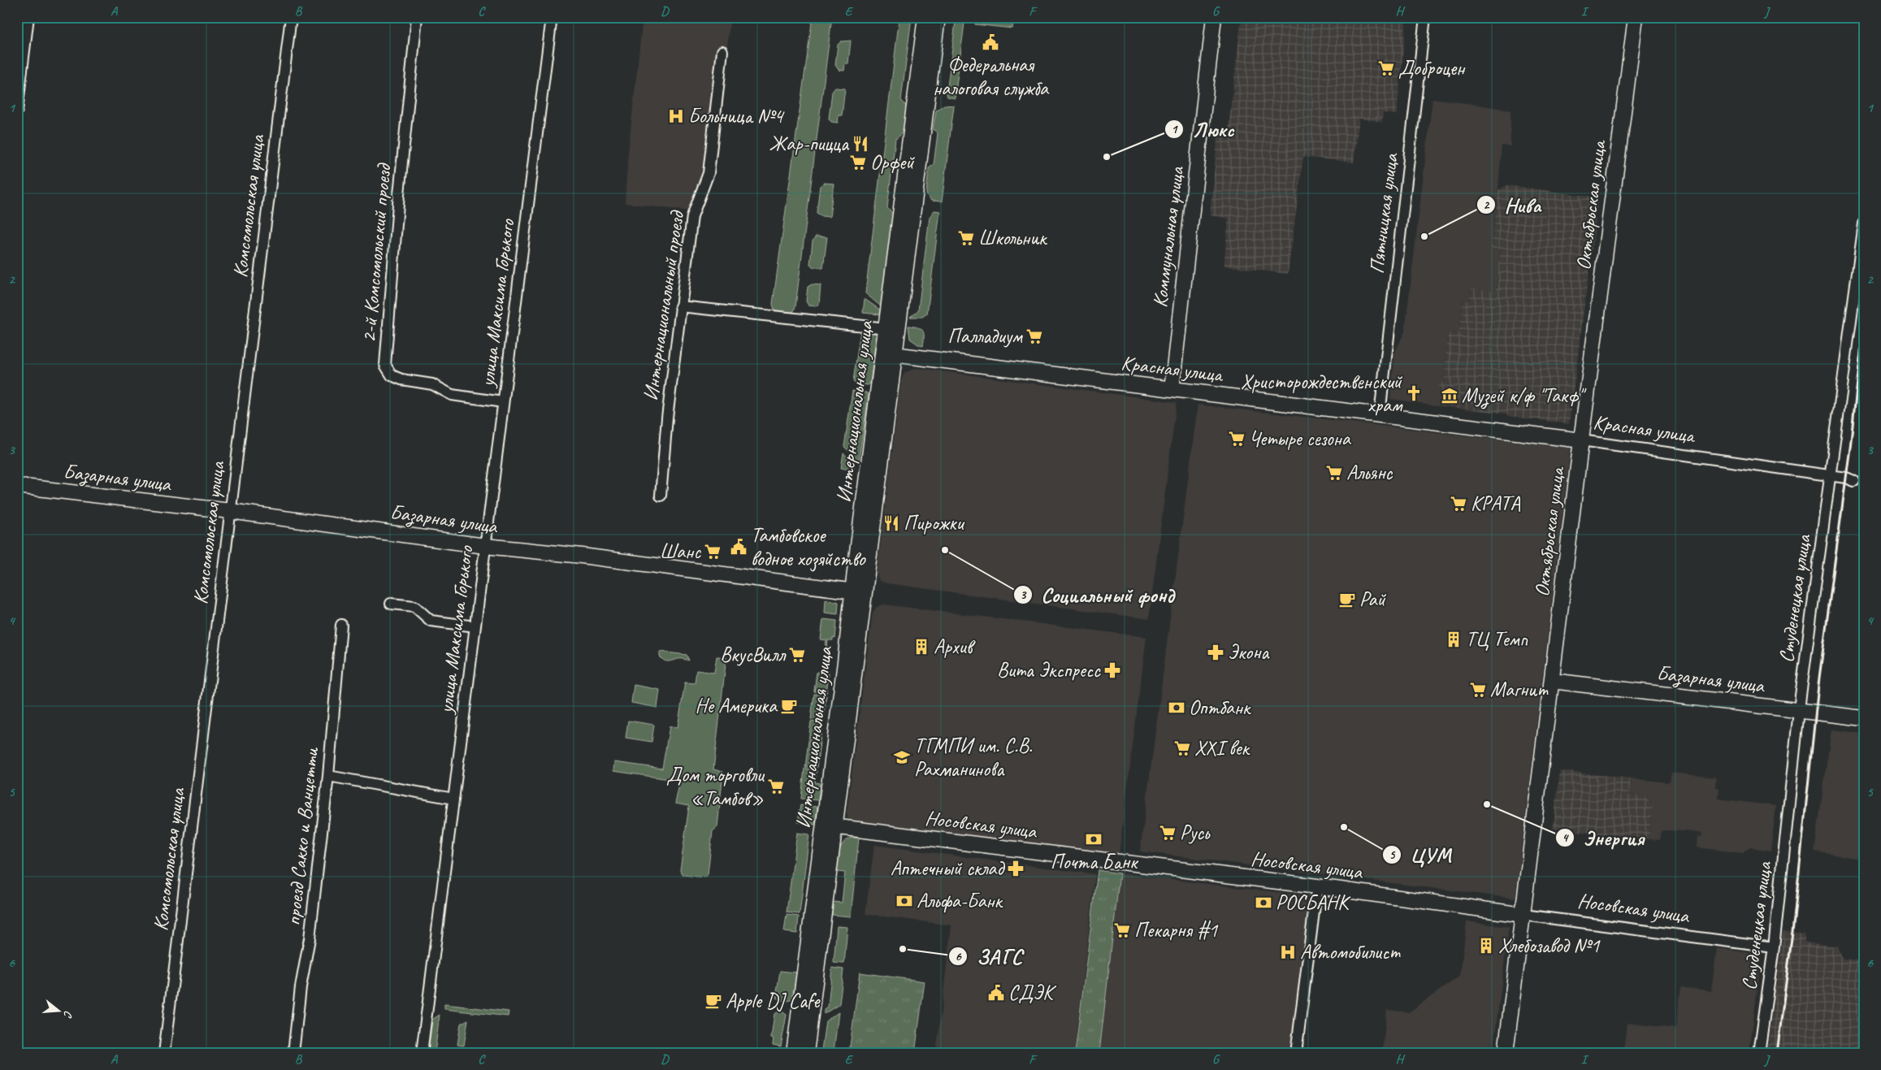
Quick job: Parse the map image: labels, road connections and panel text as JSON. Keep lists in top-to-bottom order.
{
  "streets": {
    "main road": [
      "Октябрьская улица",
      "Коммунальная улица",
      "Красная улица",
      "Интернациональная улица",
      "Базарная улица",
      "Носовская улица"
    ],
    "street": [
      "Комсомольская улица",
      "Пятницкая улица",
      "2-й Комсомольский проезд",
      "улица Максима Горького",
      "Интернациональный проезд",
      "Студенецкая улица",
      "проезд Сакко и Ванцетти"
    ]
  },
  "crossings": [
    ["Октябрьская улица", "Красная улица"],
    ["Октябрьская улица", "Базарная улица"],
    ["Октябрьская улица", "Носовская улица"],
    ["Комсомольская улица", "Базарная улица"],
    ["Пятницкая улица", "Красная улица"],
    ["Коммунальная улица", "Красная улица"],
    ["2-й Комсомольский проезд", "улица Максима Горького"],
    ["улица Максима Горького", "Базарная улица"],
    ["Красная улица", "Интернациональная улица"],
    ["Красная улица", "Студенецкая улица"],
    ["Интернациональная улица", "Базарная улица"],
    ["Интернациональная улица", "Носовская улица"],
    ["Базарная улица", "Студенецкая улица"],
    ["Студенецкая улица", "Носовская улица"]
  ],
  "places": {
    "public building": ["Федеральная налоговая служба", "Тамбовское водное хозяйство", "СДЭК"],
    "supermarket": [
      "Доброцен",
      "Орфей",
      "Школьник",
      "Палладиум",
      "Четыре сезона",
      "Альянс",
      "КРАТА",
      "Шанс",
      "ВкусВилл",
      "Магнит",
      "XXI век",
      "Дом торговли «Тамбов»",
      "Русь",
      "Пекарня #1"
    ],
    "hospital": ["Больница №4", "Автомобилист"],
    "restaurant": ["Жар-пицца", "Пирожки"],
    "other": [
      "Люкс",
      "Нива",
      "Социальный фонд",
      "Энергия",
      "ЦУМ",
      "ЗАГС"
    ],
    "church": ["Христорождественский храм"],
    "museum": ["Музей к/ф \"Такф\""],
    "cafe": ["Рай", "Не Америка", "Apple DJ Cafe"],
    "building": ["ТЦ Темп", "Архив", "Хлебозавод №1"],
    "pharmacy": ["Экона", "Вита Экспресс", "Аптечный склад"],
    "bank": [
      "Оптбанк",
      "Почта Банк",
      "Альфа-Банк",
      "РОСБАНК"
    ],
    "school or university": ["ТГМПИ им. С.В. Рахманинова"]
  },
  "north": "right",
  "grid": {
    "columns": [
      "A",
      "B",
      "C",
      "D",
      "E",
      "F",
      "G",
      "H",
      "I",
      "J"
    ],
    "rows": [
      "1",
      "2",
      "3",
      "4",
      "5",
      "6"
    ]
  }
}
